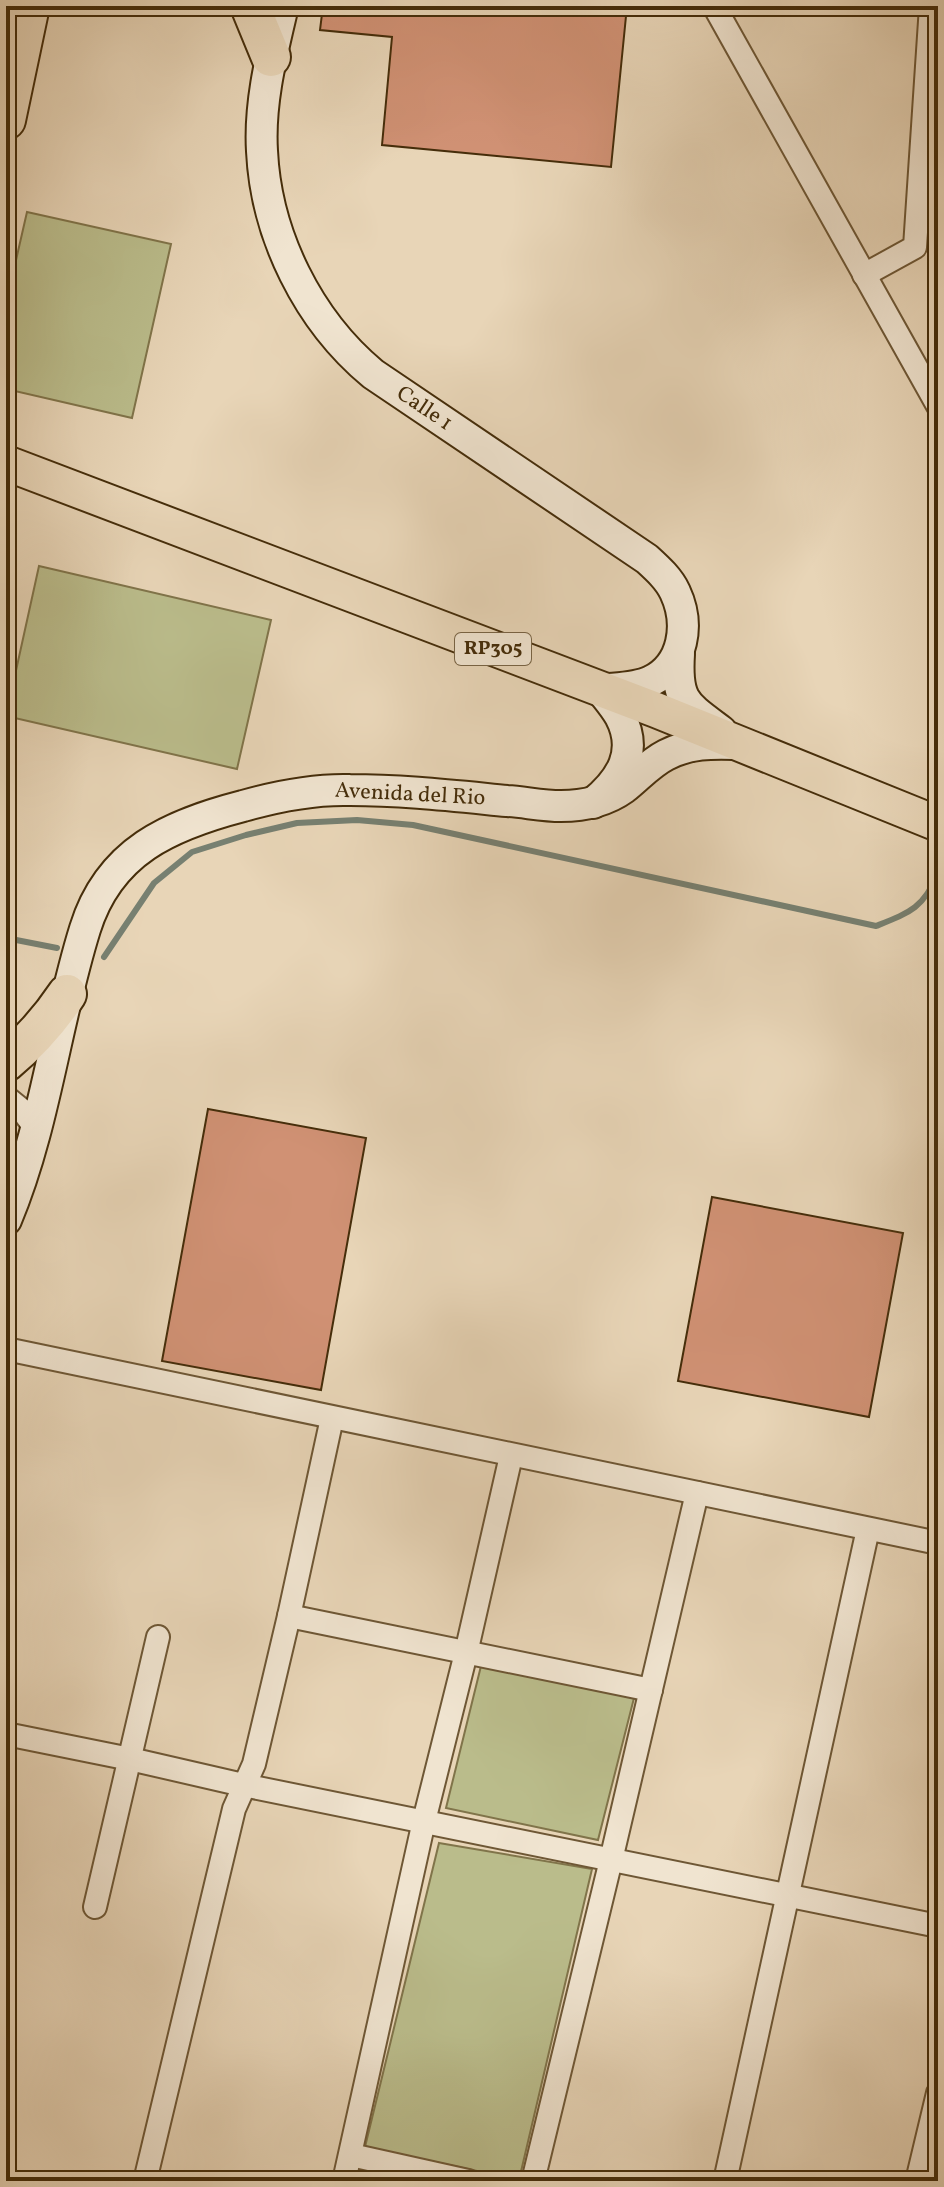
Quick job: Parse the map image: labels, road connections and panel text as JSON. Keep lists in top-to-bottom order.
{
  "streets": {
    "main road": ["RP305"],
    "street": ["Calle 1", "Avenida del Rio"]
  },
  "crossings": [
    ["Calle 1", "RP305"],
    ["Calle 1", "Avenida del Rio"],
    ["RP305", "Avenida del Rio"]
  ]
}
